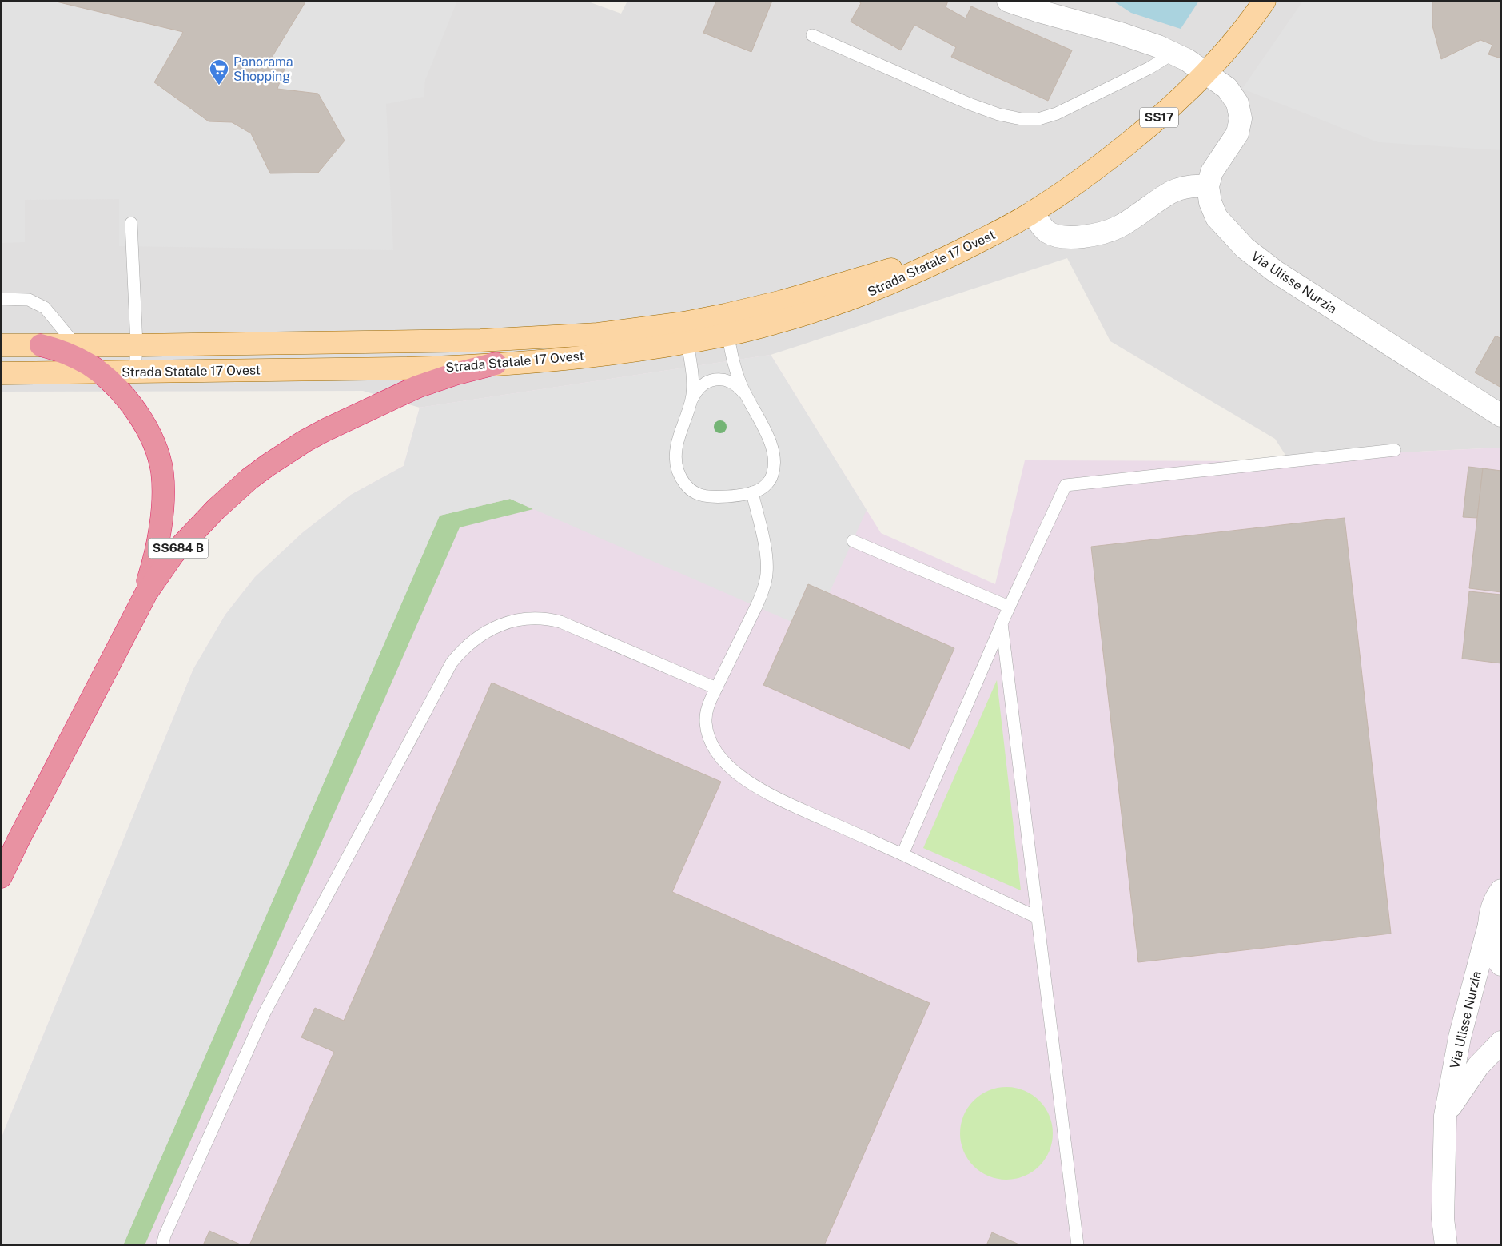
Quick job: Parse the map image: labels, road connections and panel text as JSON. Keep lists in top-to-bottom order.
{
  "streets": {
    "highway": ["SS684 B"],
    "main road": ["SS17", "Strada Statale 17 Ovest"],
    "street": ["Via Ulisse Nurzia"]
  },
  "crossings": [
    ["Strada Statale 17 Ovest", "SS684 B"]
  ],
  "places": {
    "supermarket": ["Panorama Shopping"]
  }
}
